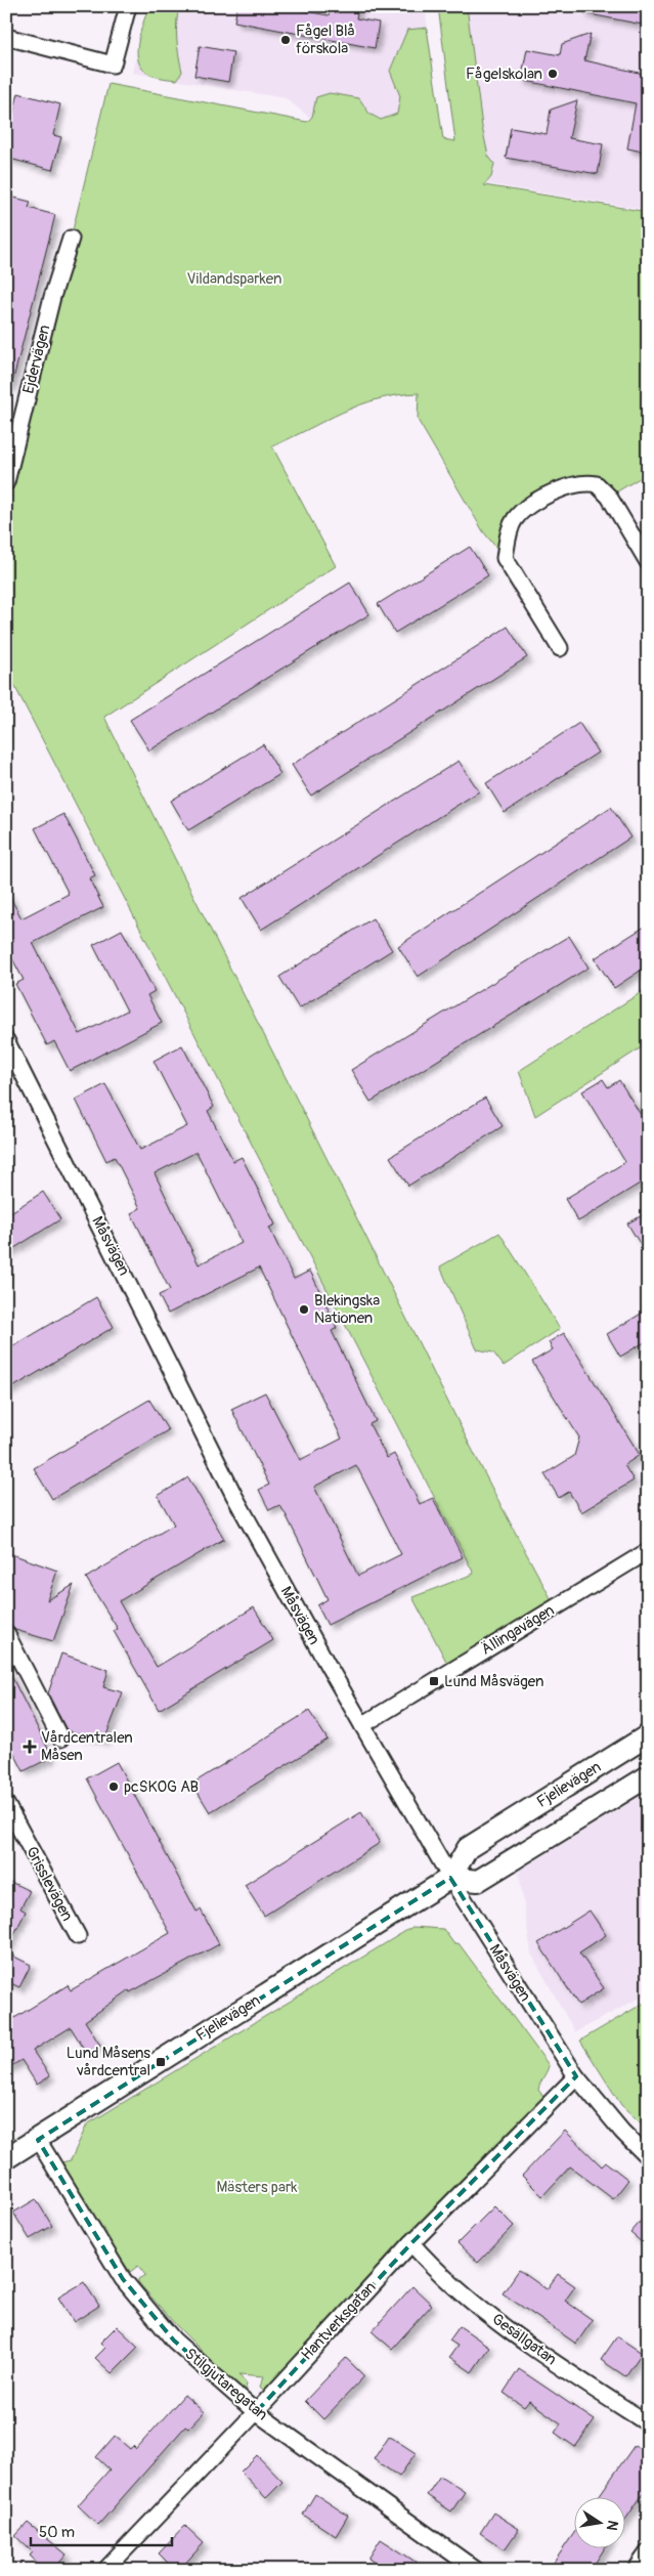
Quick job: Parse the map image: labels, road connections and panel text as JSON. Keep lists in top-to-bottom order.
{
  "streets": {
    "main road": ["Fjelievägen"],
    "street": [
      "Ejdervägen",
      "Måsvägen",
      "Ällingavägen",
      "Grisslevägen",
      "Hantverksgatan",
      "Gesällgatan",
      "Stilgjutaregatan"
    ]
  },
  "crossings": [
    ["Måsvägen", "Ällingavägen"],
    ["Måsvägen", "Fjelievägen"],
    ["Måsvägen", "Hantverksgatan"],
    ["Fjelievägen", "Stilgjutaregatan"],
    ["Hantverksgatan", "Gesällgatan"],
    ["Hantverksgatan", "Stilgjutaregatan"]
  ],
  "parks": ["Vildandsparken", "Mästers park"],
  "places": {
    "other": [
      "Fågel Blå förskola",
      "Fågelskolan",
      "Blekingska Nationen",
      "pcSKOG AB"
    ],
    "transit": ["Lund Måsvägen", "Lund Måsens vårdcentral"],
    "health": ["Vårdcentralen Måsen"]
  },
  "scale_bar": "50 m",
  "north": "right"
}
